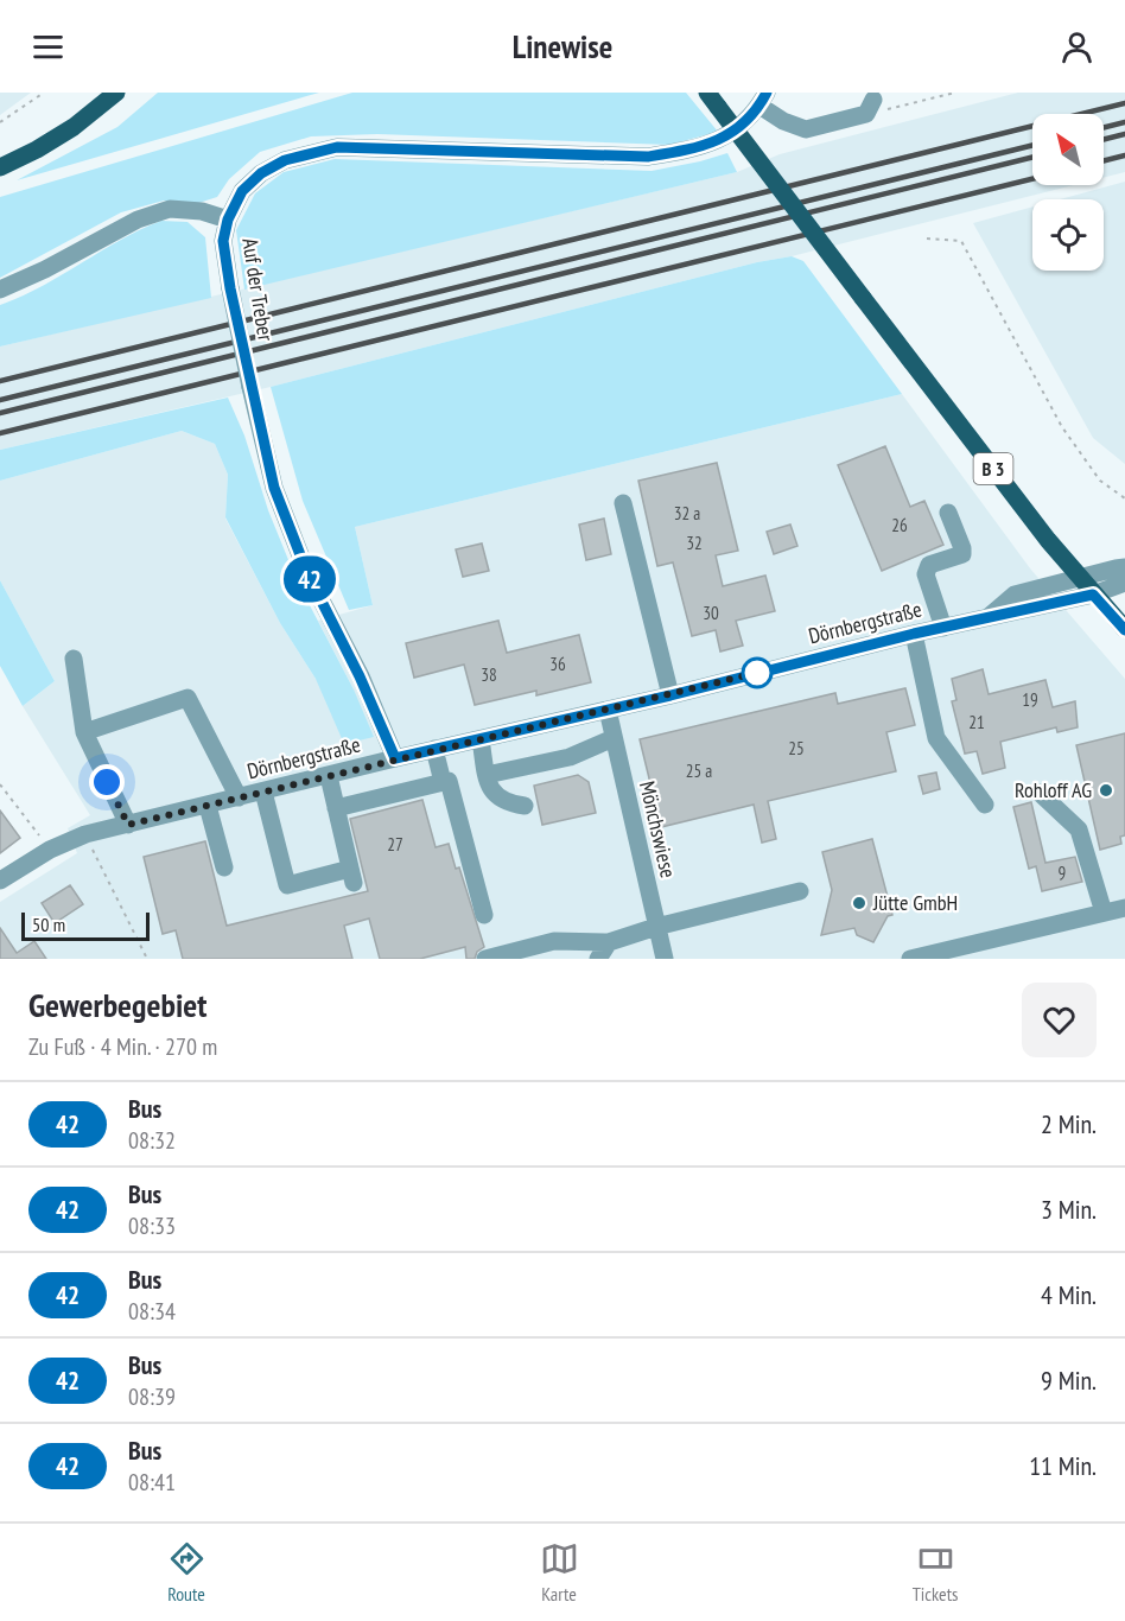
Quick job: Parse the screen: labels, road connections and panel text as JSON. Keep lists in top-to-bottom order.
{
  "streets": {
    "main road": ["B 3"],
    "street": ["Auf der Treber", "Dörnbergstraße", "Mönchswiese"]
  },
  "crossings": [
    ["Auf der Treber", "Dörnbergstraße"],
    ["B 3", "Dörnbergstraße"],
    ["Dörnbergstraße", "Mönchswiese"]
  ],
  "places": ["Rohloff AG", "Jütte GmbH"],
  "lines": ["bus line 42"],
  "house_numbers": [
    "32 a",
    "26",
    "32",
    "30",
    "36",
    "38",
    "19",
    "21",
    "25",
    "25 a",
    "27",
    "9"
  ],
  "scale_bar": "50 m",
  "north": "top left",
  "page": {
    "header": "Linewise",
    "on_map": "42",
    "scale": "50 m",
    "heading": ["Gewerbegebiet", "Zu Fuß · 4 Min. · 270 m"],
    "list": [
      {
        "mark": "42",
        "name": "Bus",
        "note": "08:32",
        "value": "2 Min."
      },
      {
        "mark": "42",
        "name": "Bus",
        "note": "08:33",
        "value": "3 Min."
      },
      {
        "mark": "42",
        "name": "Bus",
        "note": "08:34",
        "value": "4 Min."
      },
      {
        "mark": "42",
        "name": "Bus",
        "note": "08:39",
        "value": "9 Min."
      },
      {
        "mark": "42",
        "name": "Bus",
        "note": "08:41",
        "value": "11 Min."
      }
    ],
    "tabs": ["Route", "Karte", "Tickets"]
  }
}
